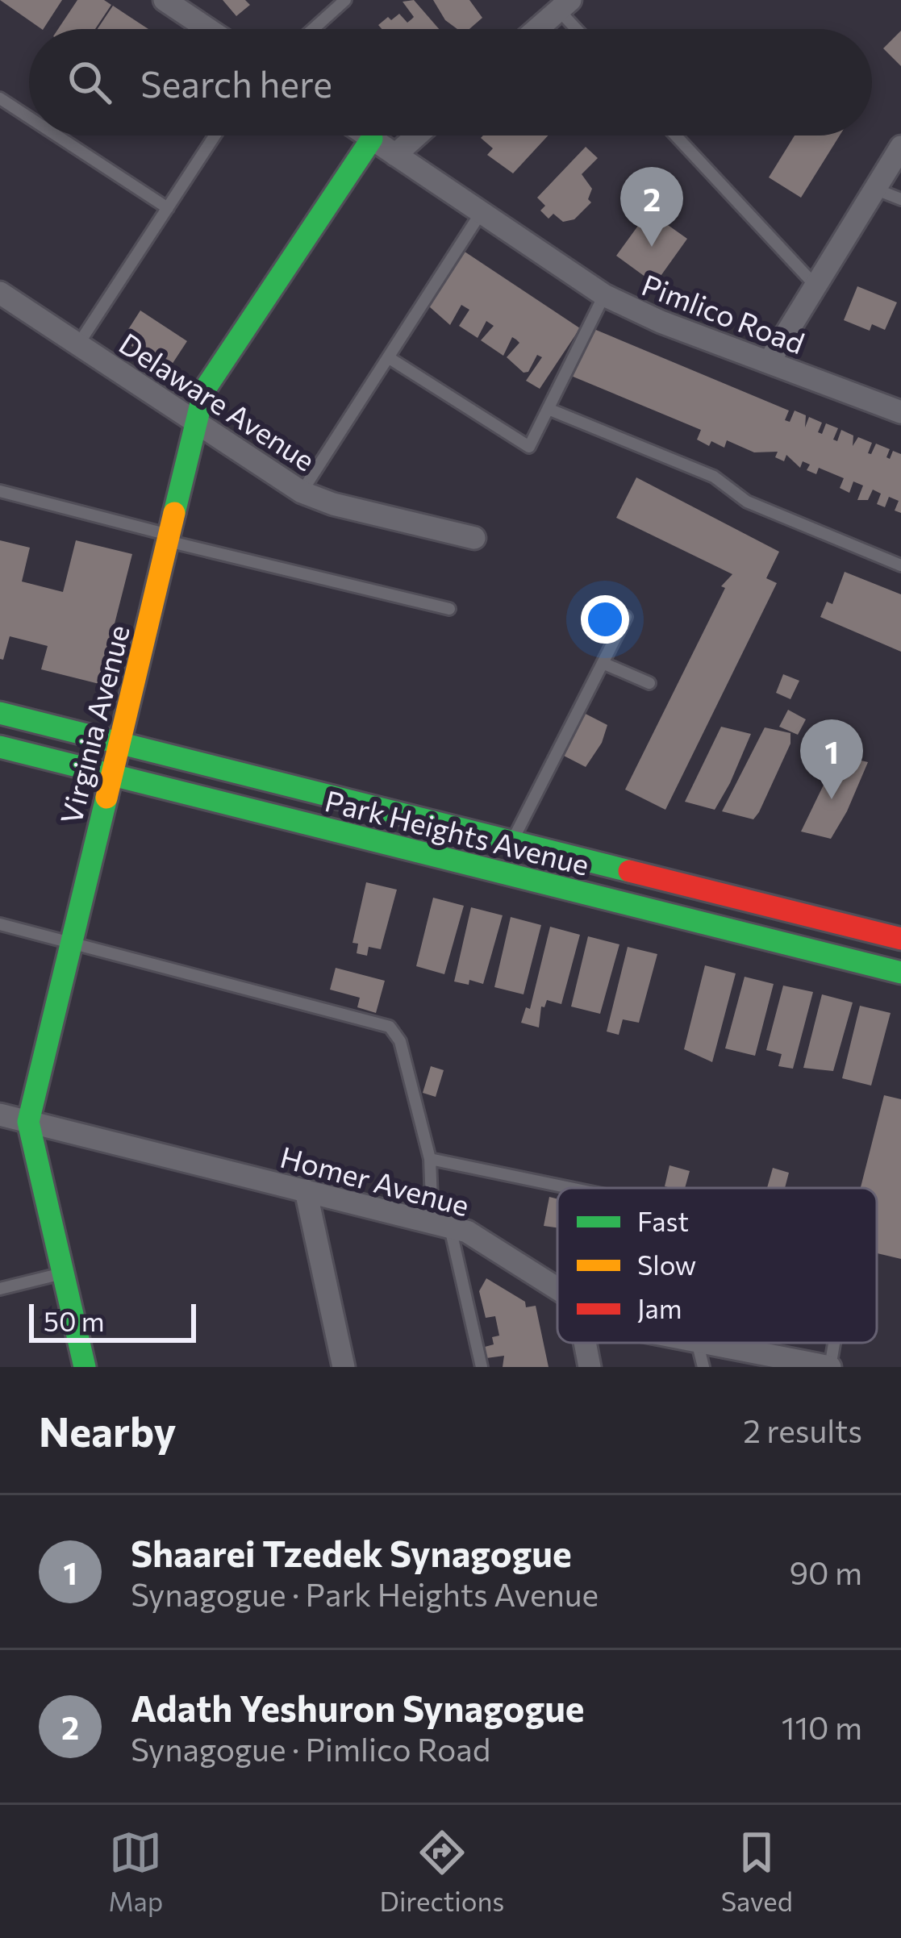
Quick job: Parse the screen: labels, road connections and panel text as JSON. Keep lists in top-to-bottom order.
{
  "streets": {
    "main road": ["Virginia Avenue", "Park Heights Avenue"],
    "street": ["Pimlico Road", "Delaware Avenue", "Homer Avenue"]
  },
  "crossings": [
    ["Pimlico Road", "Virginia Avenue"],
    ["Delaware Avenue", "Virginia Avenue"],
    ["Virginia Avenue", "Park Heights Avenue"],
    ["Virginia Avenue", "Homer Avenue"]
  ],
  "legend": ["Fast", "Slow", "Jam"],
  "scale_bar": "50 m",
  "page": {
    "search": "Search here",
    "pins": ["2", "1"],
    "scale": "50 m",
    "heading": ["Nearby", "2 results"],
    "list": [
      {
        "mark": "1",
        "name": "Shaarei Tzedek Synagogue",
        "note": "Synagogue · Park Heights Avenue",
        "value": "90 m"
      },
      {
        "mark": "2",
        "name": "Adath Yeshuron Synagogue",
        "note": "Synagogue · Pimlico Road",
        "value": "110 m"
      }
    ],
    "nav": ["Map", "Directions", "Saved"]
  }
}
